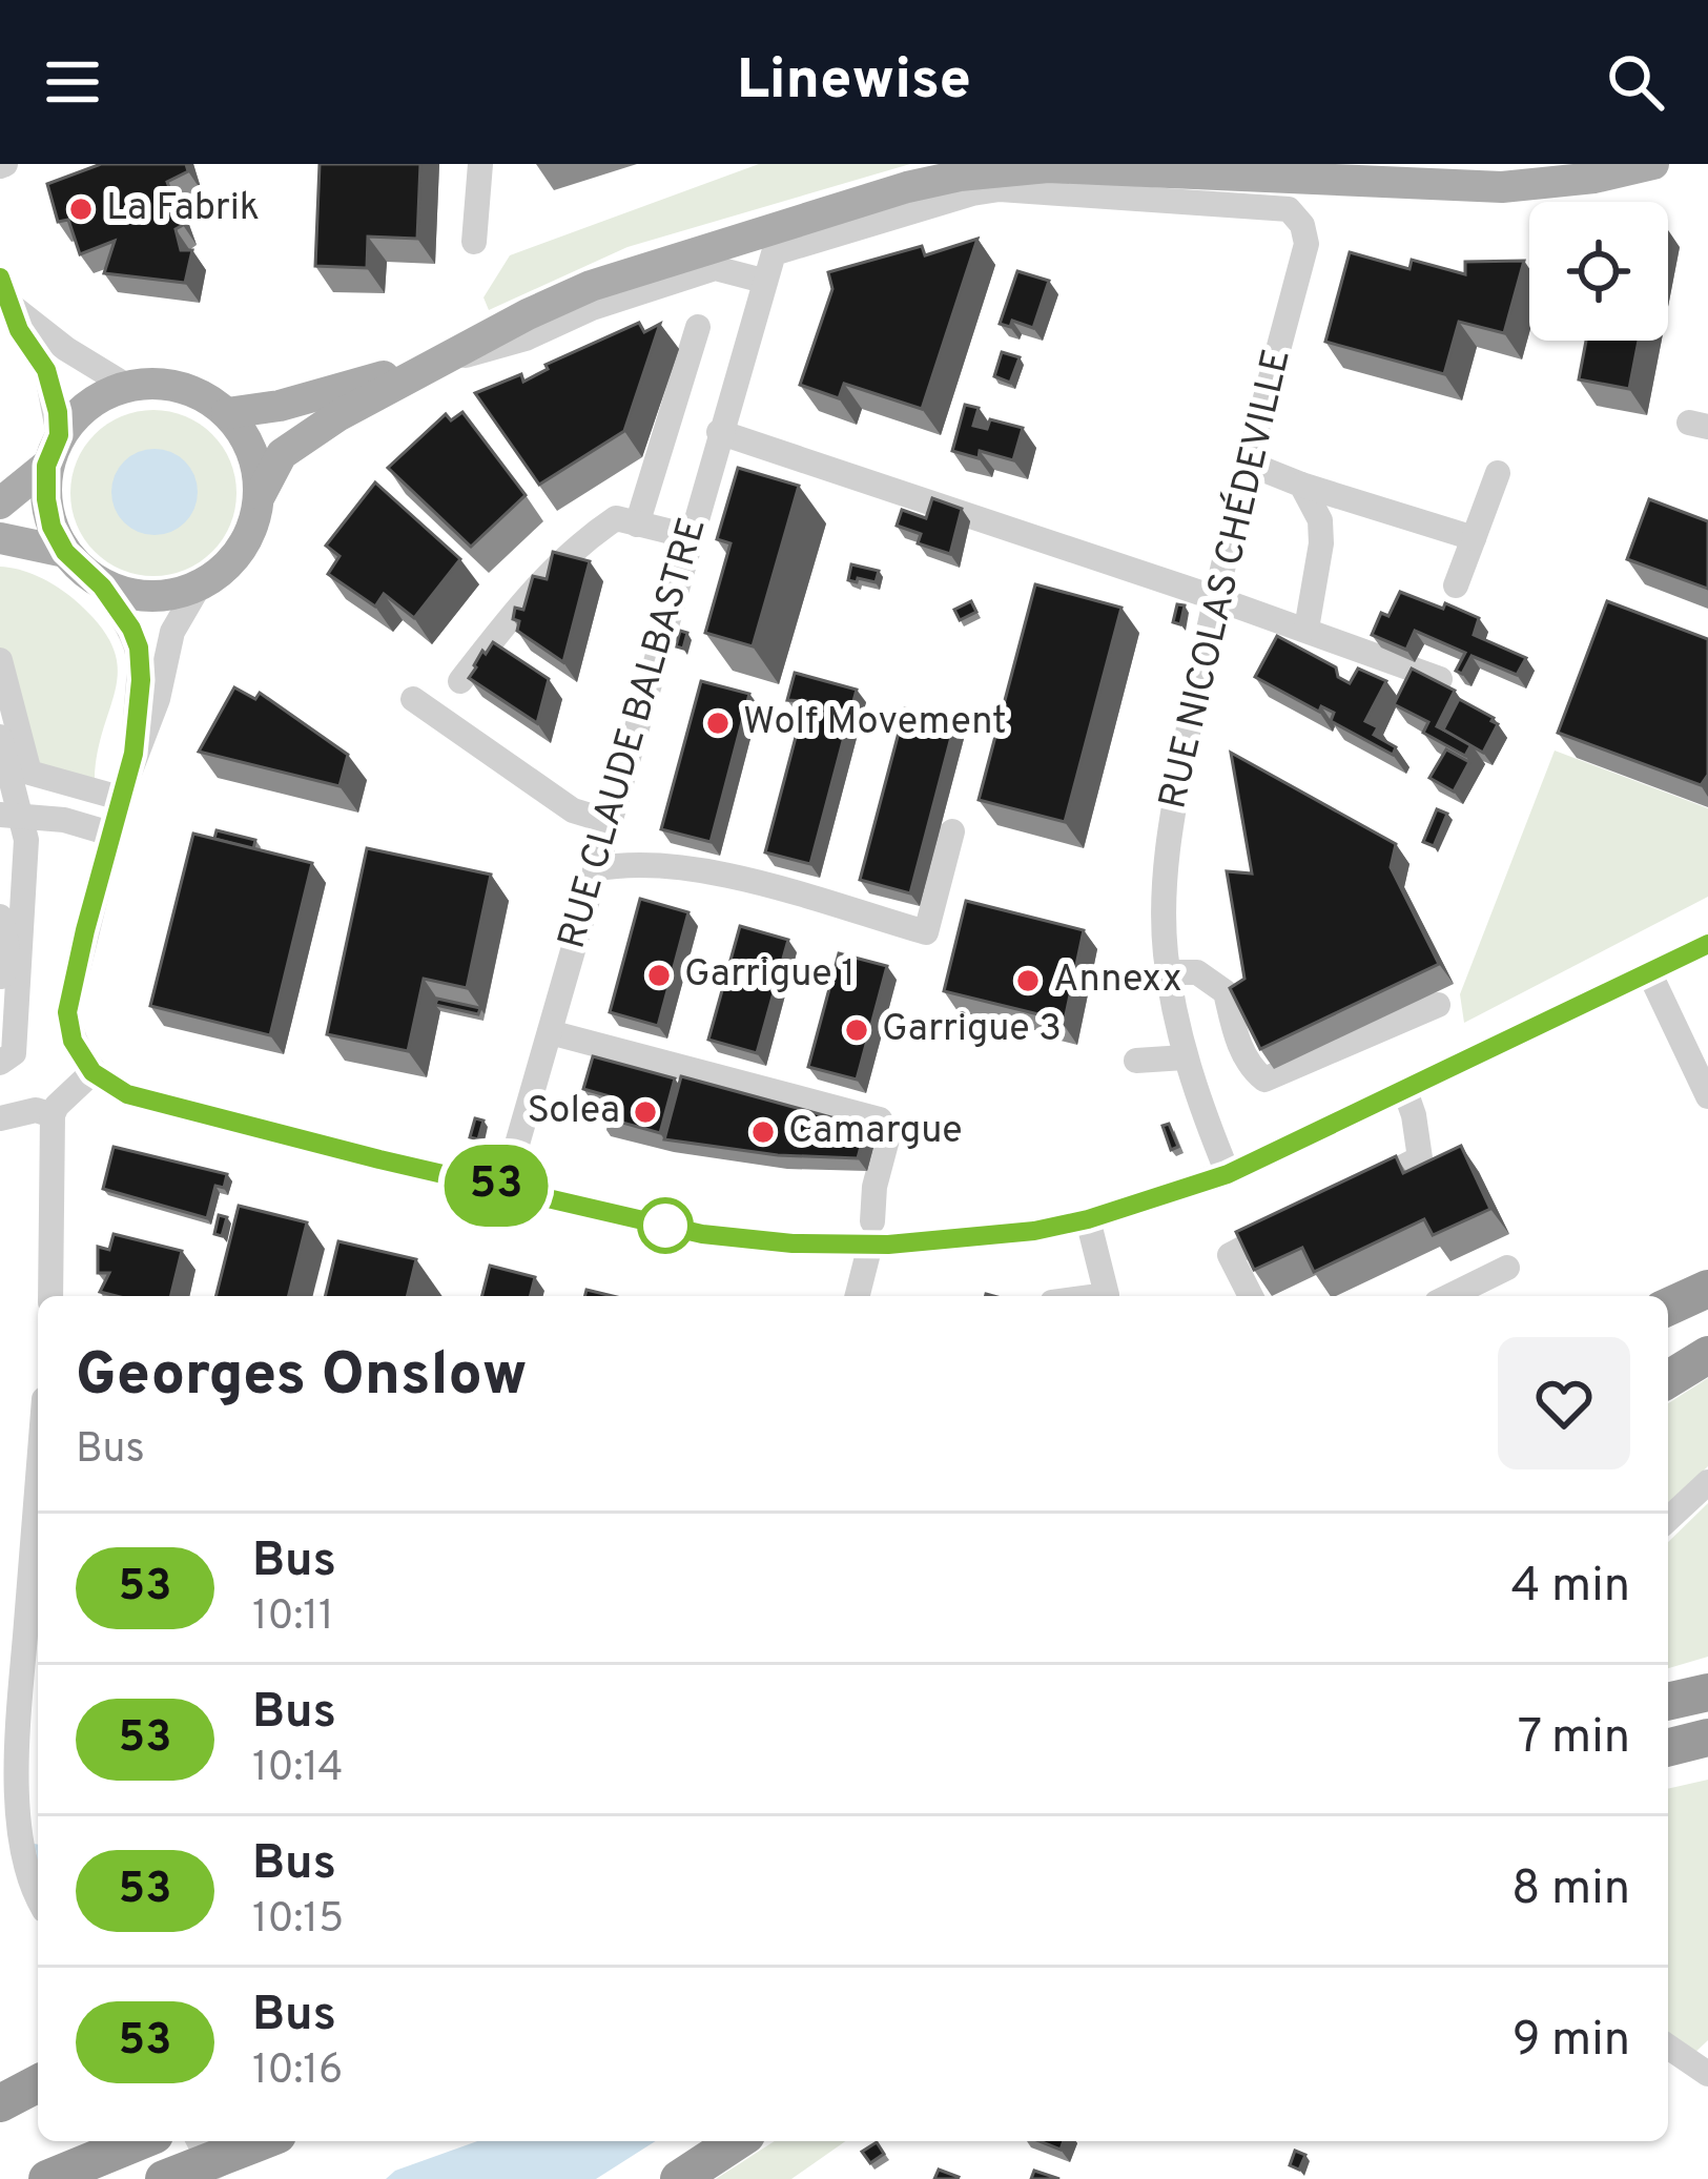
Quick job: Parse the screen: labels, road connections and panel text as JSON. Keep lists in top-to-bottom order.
{
  "streets": {
    "street": ["RUE NICOLAS CHÉDEVILLE", "RUE CLAUDE BALBASTRE"]
  },
  "crossings": [
    ["RUE NICOLAS CHÉDEVILLE", "RUE CLAUDE BALBASTRE"]
  ],
  "places": [
    "La Fabrik",
    "Wolf Movement",
    "Garrigue 1",
    "Annexx",
    "Garrigue 3",
    "Solea",
    "Camargue"
  ],
  "lines": ["bus line 53"],
  "page": {
    "header": "Linewise",
    "on_map": "53",
    "heading": ["Georges Onslow", "Bus"],
    "list": [
      {
        "mark": "53",
        "name": "Bus",
        "note": "10:11",
        "value": "4 min"
      },
      {
        "mark": "53",
        "name": "Bus",
        "note": "10:14",
        "value": "7 min"
      },
      {
        "mark": "53",
        "name": "Bus",
        "note": "10:15",
        "value": "8 min"
      },
      {
        "mark": "53",
        "name": "Bus",
        "note": "10:16",
        "value": "9 min"
      }
    ]
  }
}
